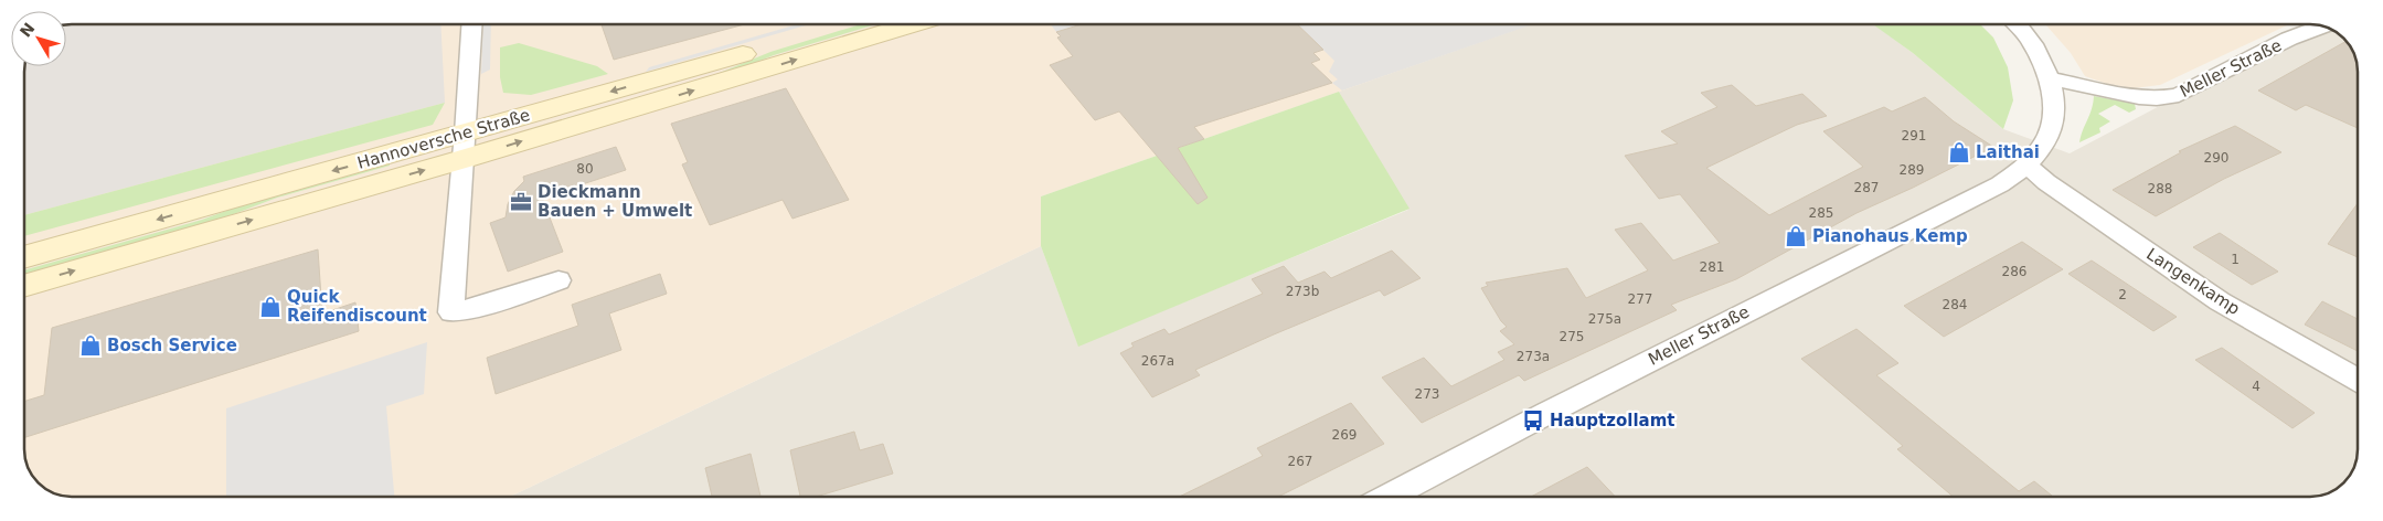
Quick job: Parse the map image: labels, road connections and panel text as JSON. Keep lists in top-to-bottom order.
{
  "streets": {
    "main road": ["Hannoversche Straße"],
    "street": ["Meller Straße", "Langenkamp"]
  },
  "crossings": [
    ["Meller Straße", "Langenkamp"]
  ],
  "places": {
    "shop": [
      "Laithai",
      "Pianohaus Kemp",
      "Quick Reifendiscount",
      "Bosch Service"
    ],
    "office": ["Dieckmann Bauen + Umwelt"],
    "bus stop": ["Hauptzollamt"]
  },
  "house_numbers": [
    "291",
    "290",
    "80",
    "289",
    "287",
    "288",
    "285",
    "1",
    "281",
    "286",
    "273b",
    "2",
    "277",
    "284",
    "275a",
    "275",
    "273a",
    "267a",
    "4",
    "273",
    "269",
    "267"
  ],
  "north": "top left"
}
